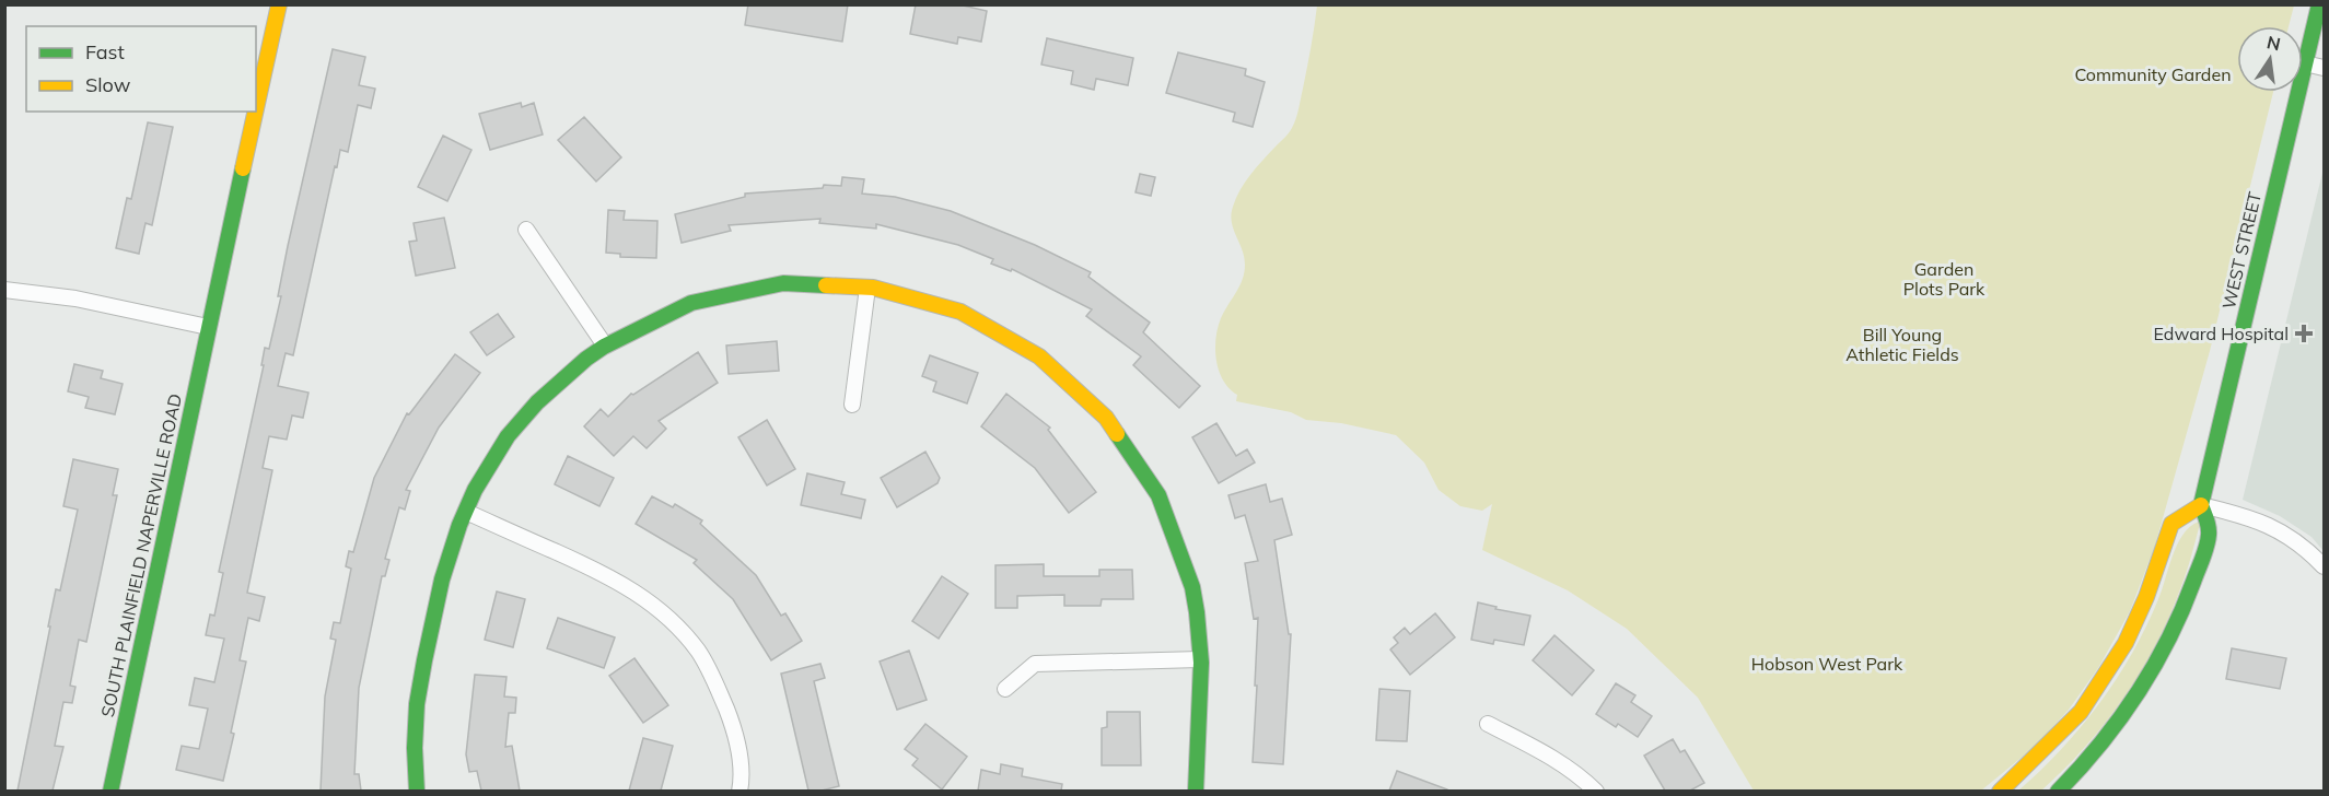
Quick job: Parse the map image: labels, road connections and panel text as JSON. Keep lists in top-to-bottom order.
{
  "streets": {
    "street": ["WEST STREET", "SOUTH PLAINFIELD NAPERVILLE ROAD"]
  },
  "parks": [
    "Community Garden",
    "Garden Plots Park",
    "Bill Young Athletic Fields",
    "Hobson West Park"
  ],
  "places": {
    "health": ["Edward Hospital"]
  },
  "legend": ["Fast", "Slow"],
  "north": "top"
}
